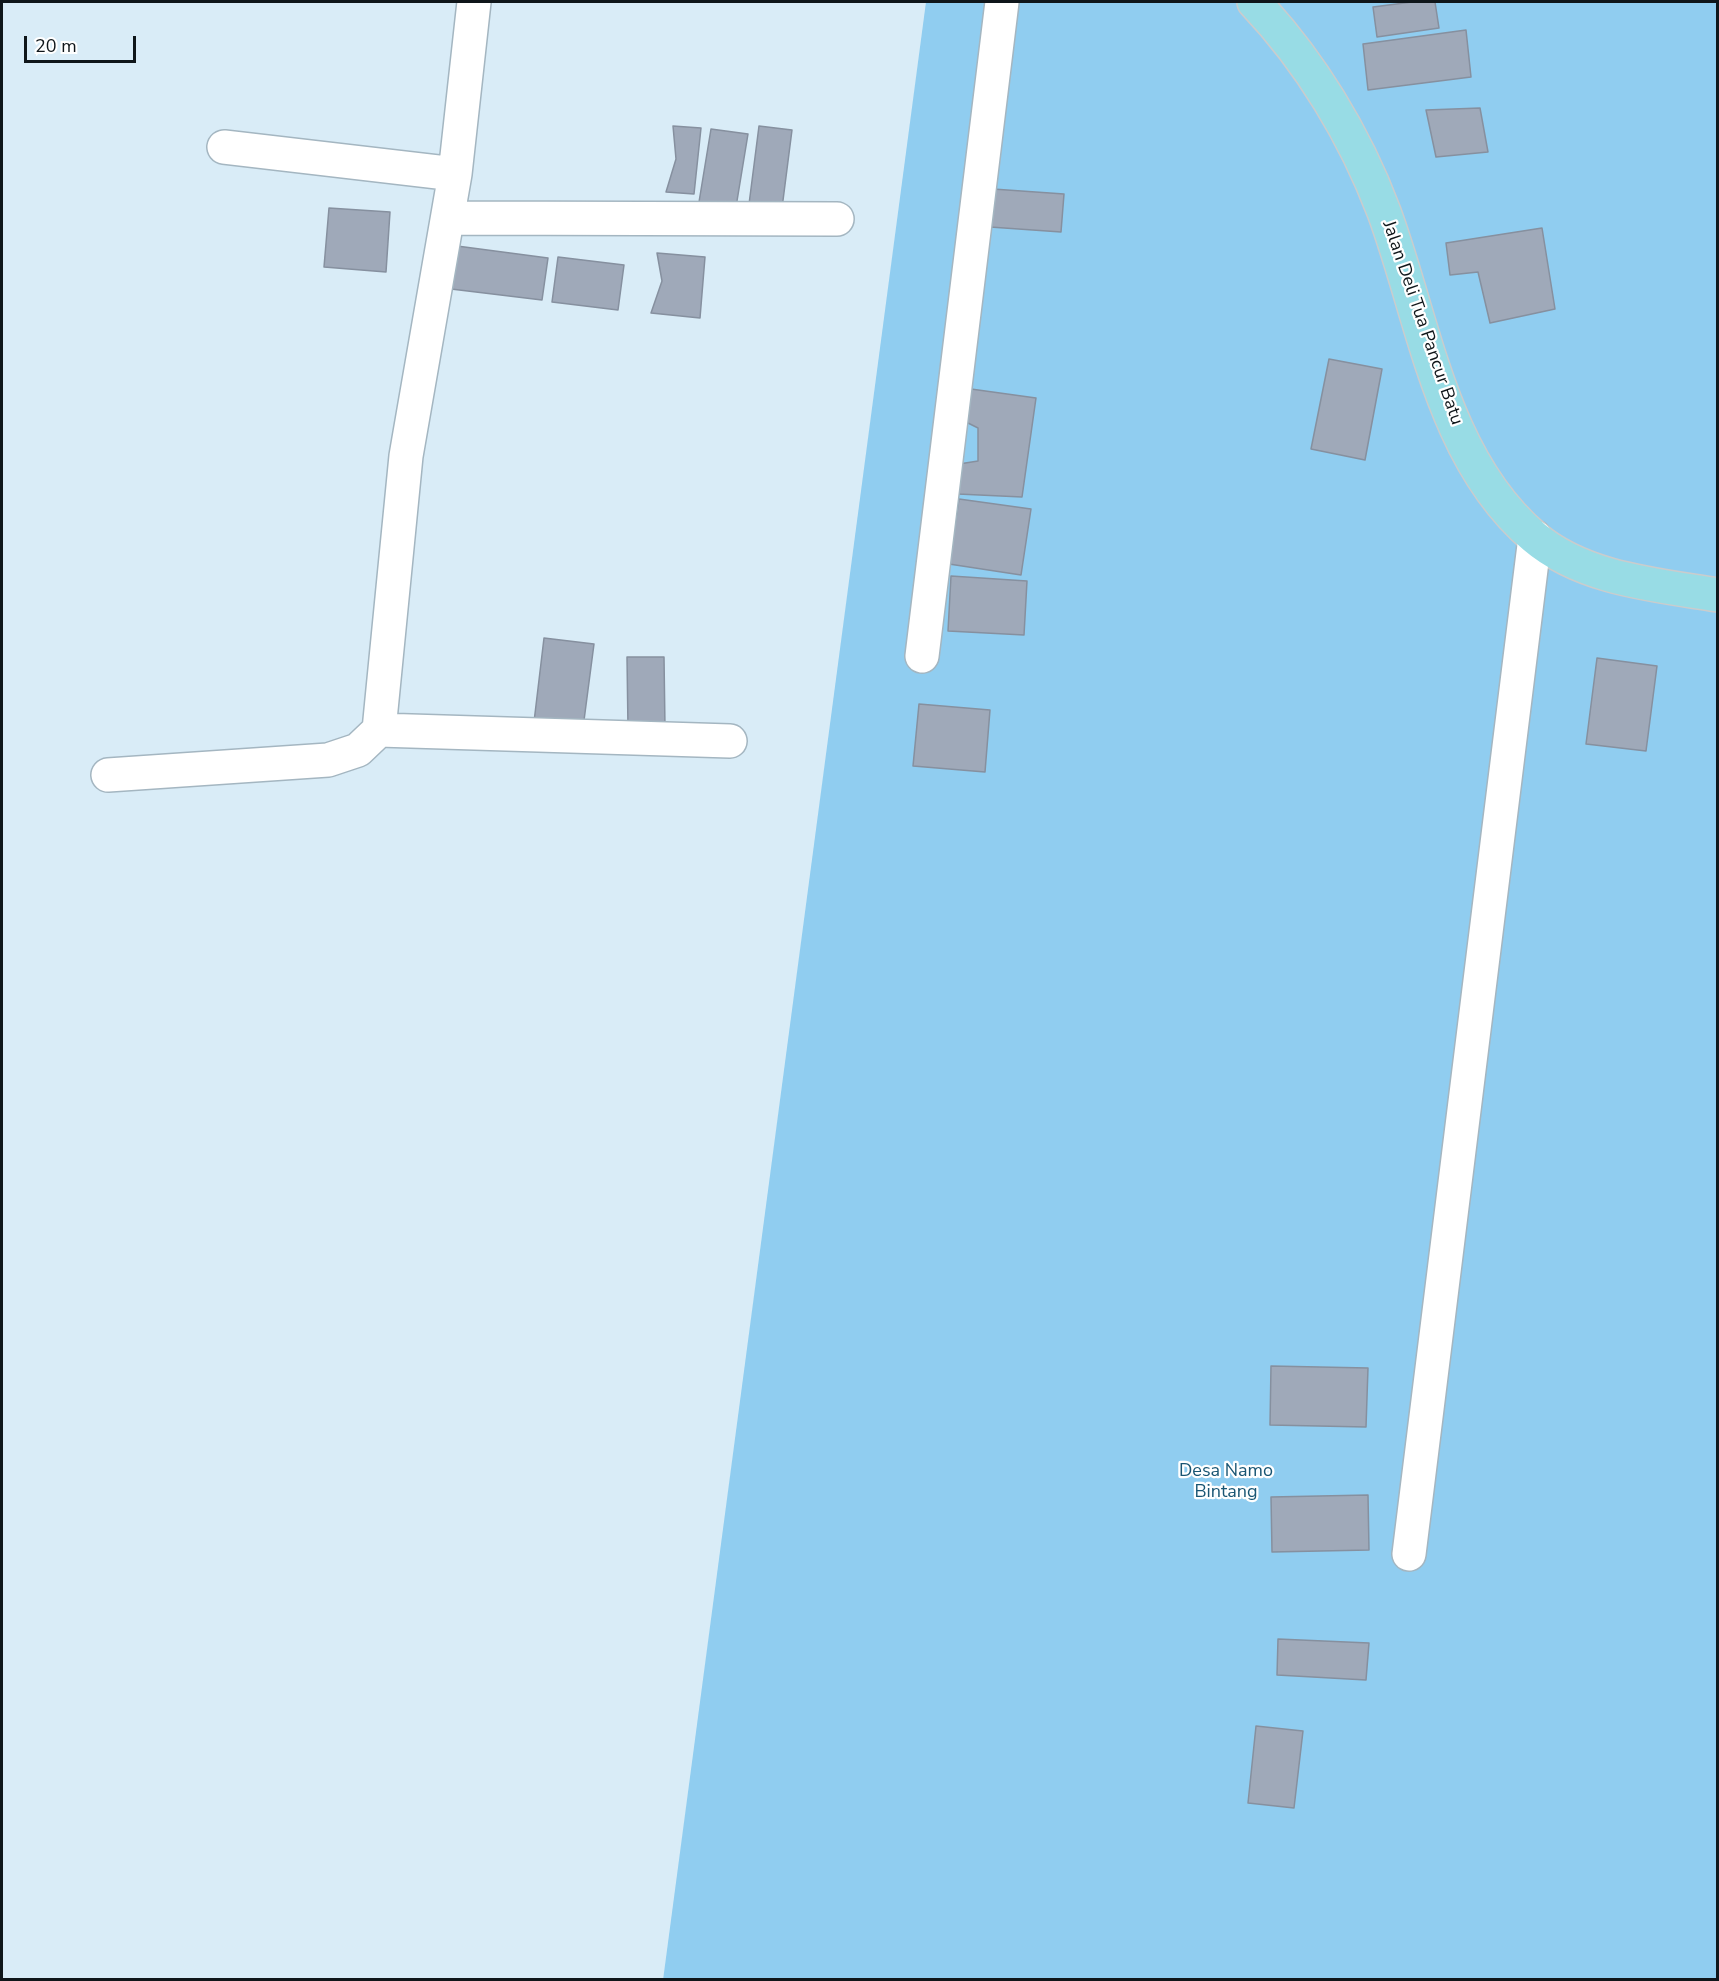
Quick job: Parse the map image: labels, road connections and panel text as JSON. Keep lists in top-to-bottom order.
{
  "streets": {
    "main road": ["Jalan Deli Tua Pancur Batu"]
  },
  "parks": ["Desa Namo Bintang"],
  "scale_bar": "20 m"
}
